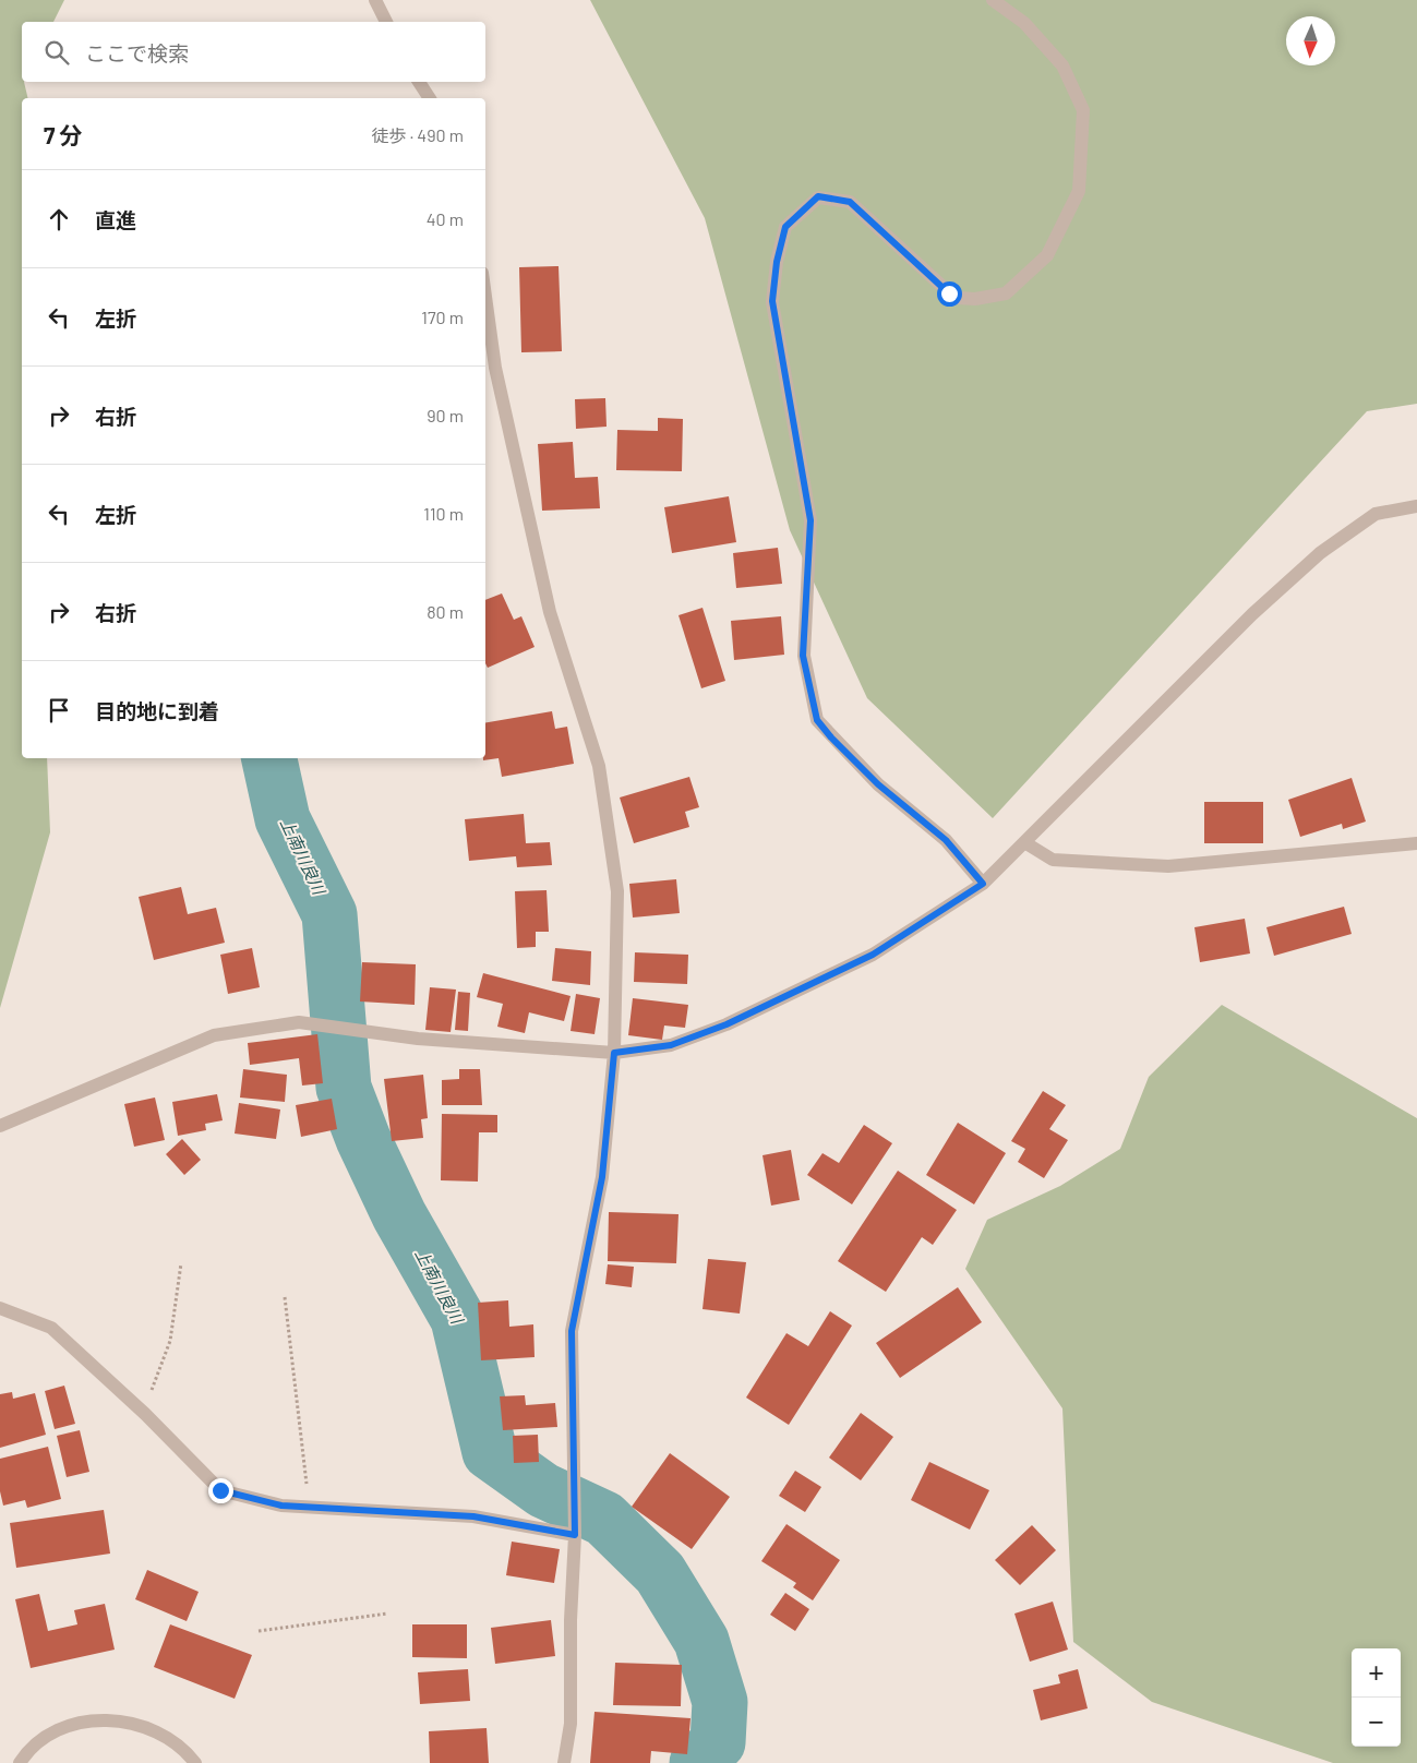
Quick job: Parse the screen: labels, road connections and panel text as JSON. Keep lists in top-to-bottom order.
{
  "water": ["上南川良川"],
  "north": "bottom",
  "page": {
    "search": "ここで検索",
    "heading": ["7 分", "徒歩 · 490 m"],
    "list": [
      ["直進", "40 m"],
      ["左折", "170 m"],
      ["右折", "90 m"],
      ["左折", "110 m"],
      ["右折", "80 m"],
      "目的地に到着"
    ],
    "map_buttons": ["+", "−"]
  }
}
